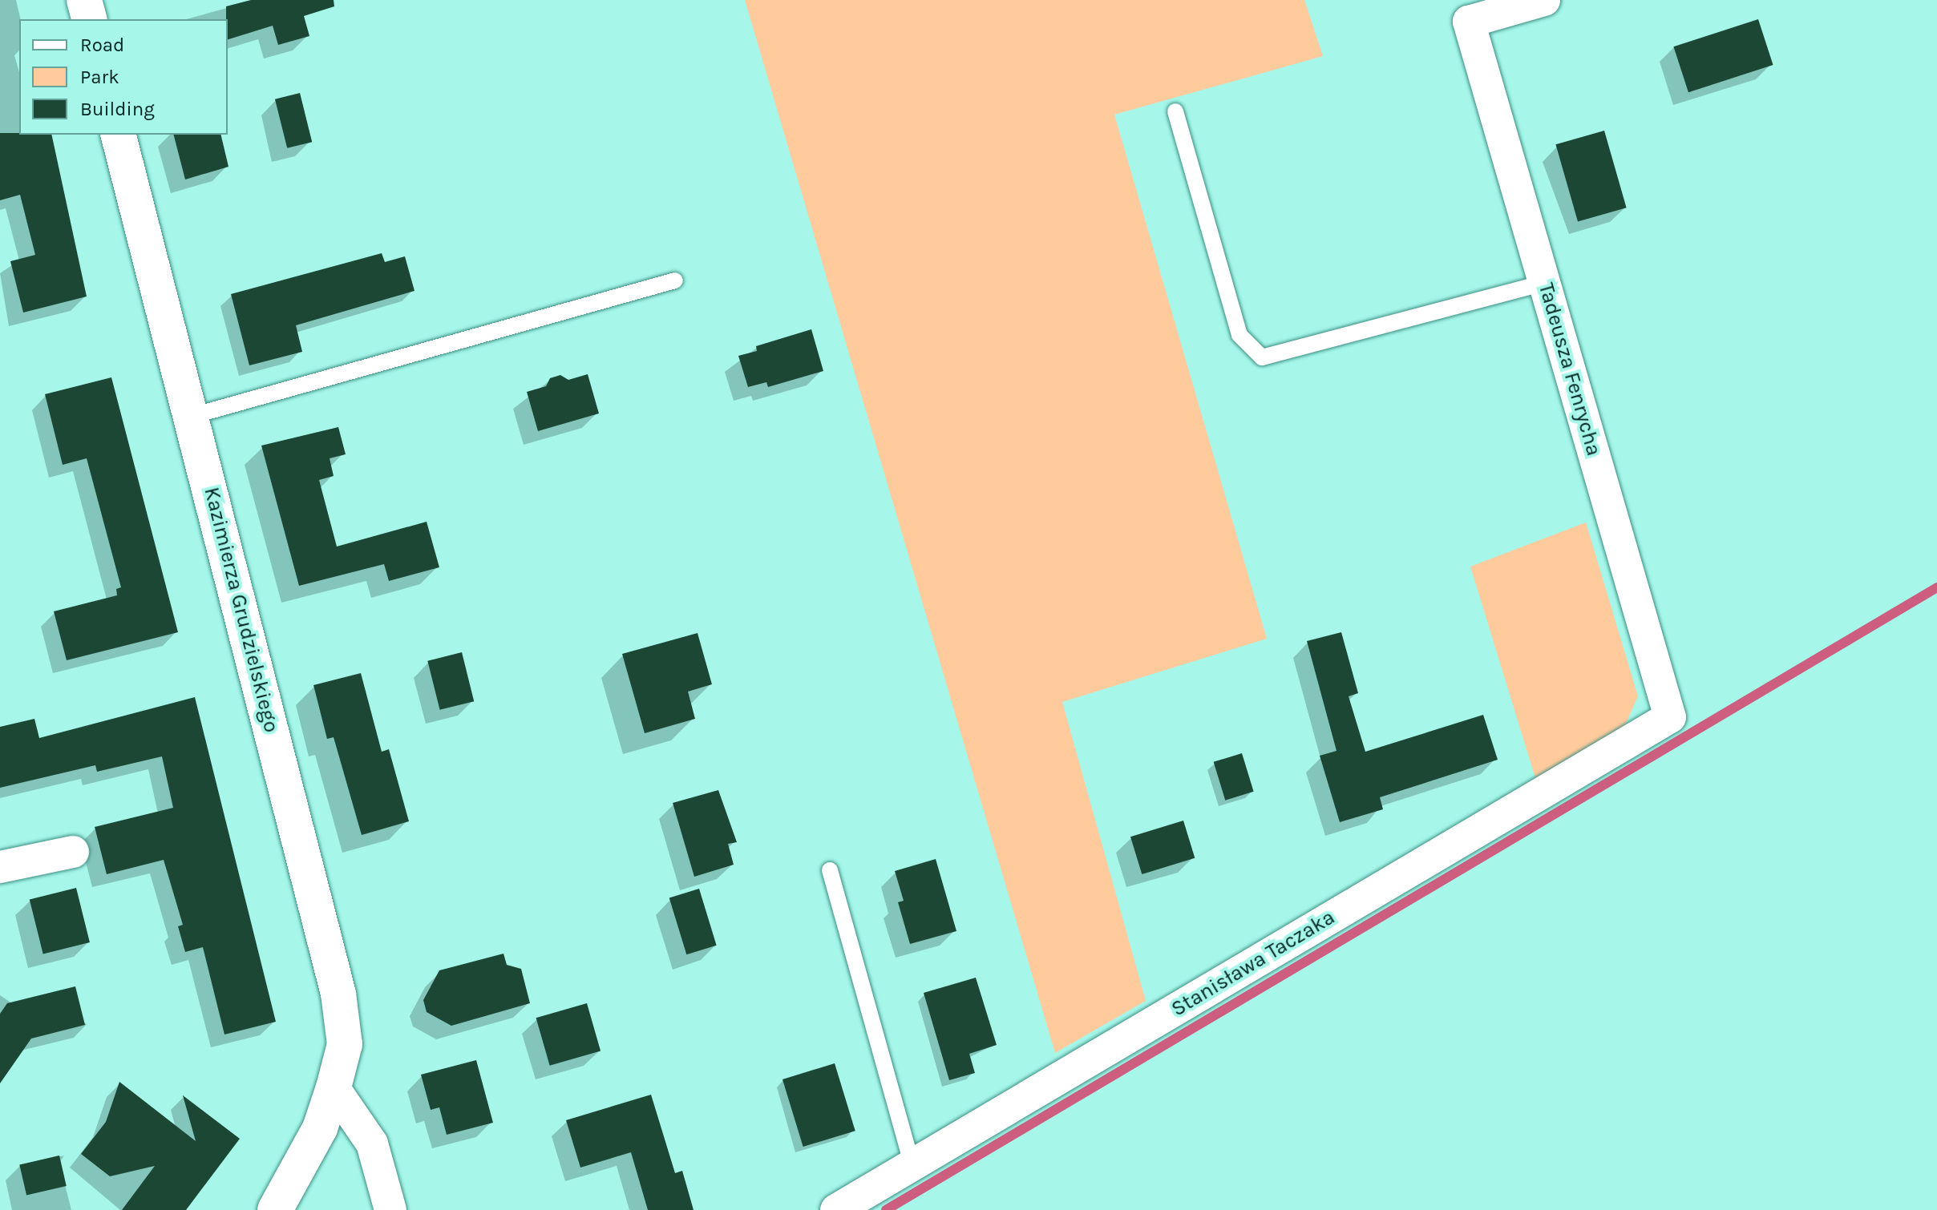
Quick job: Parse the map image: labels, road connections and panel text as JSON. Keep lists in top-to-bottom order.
{
  "streets": {
    "street": ["Tadeusza Fenrycha", "Kazimierza Grudzielskiego", "Stanisława Taczaka"]
  },
  "crossings": [
    ["Tadeusza Fenrycha", "Stanisława Taczaka"]
  ],
  "legend": ["Road", "Park", "Building"]
}
